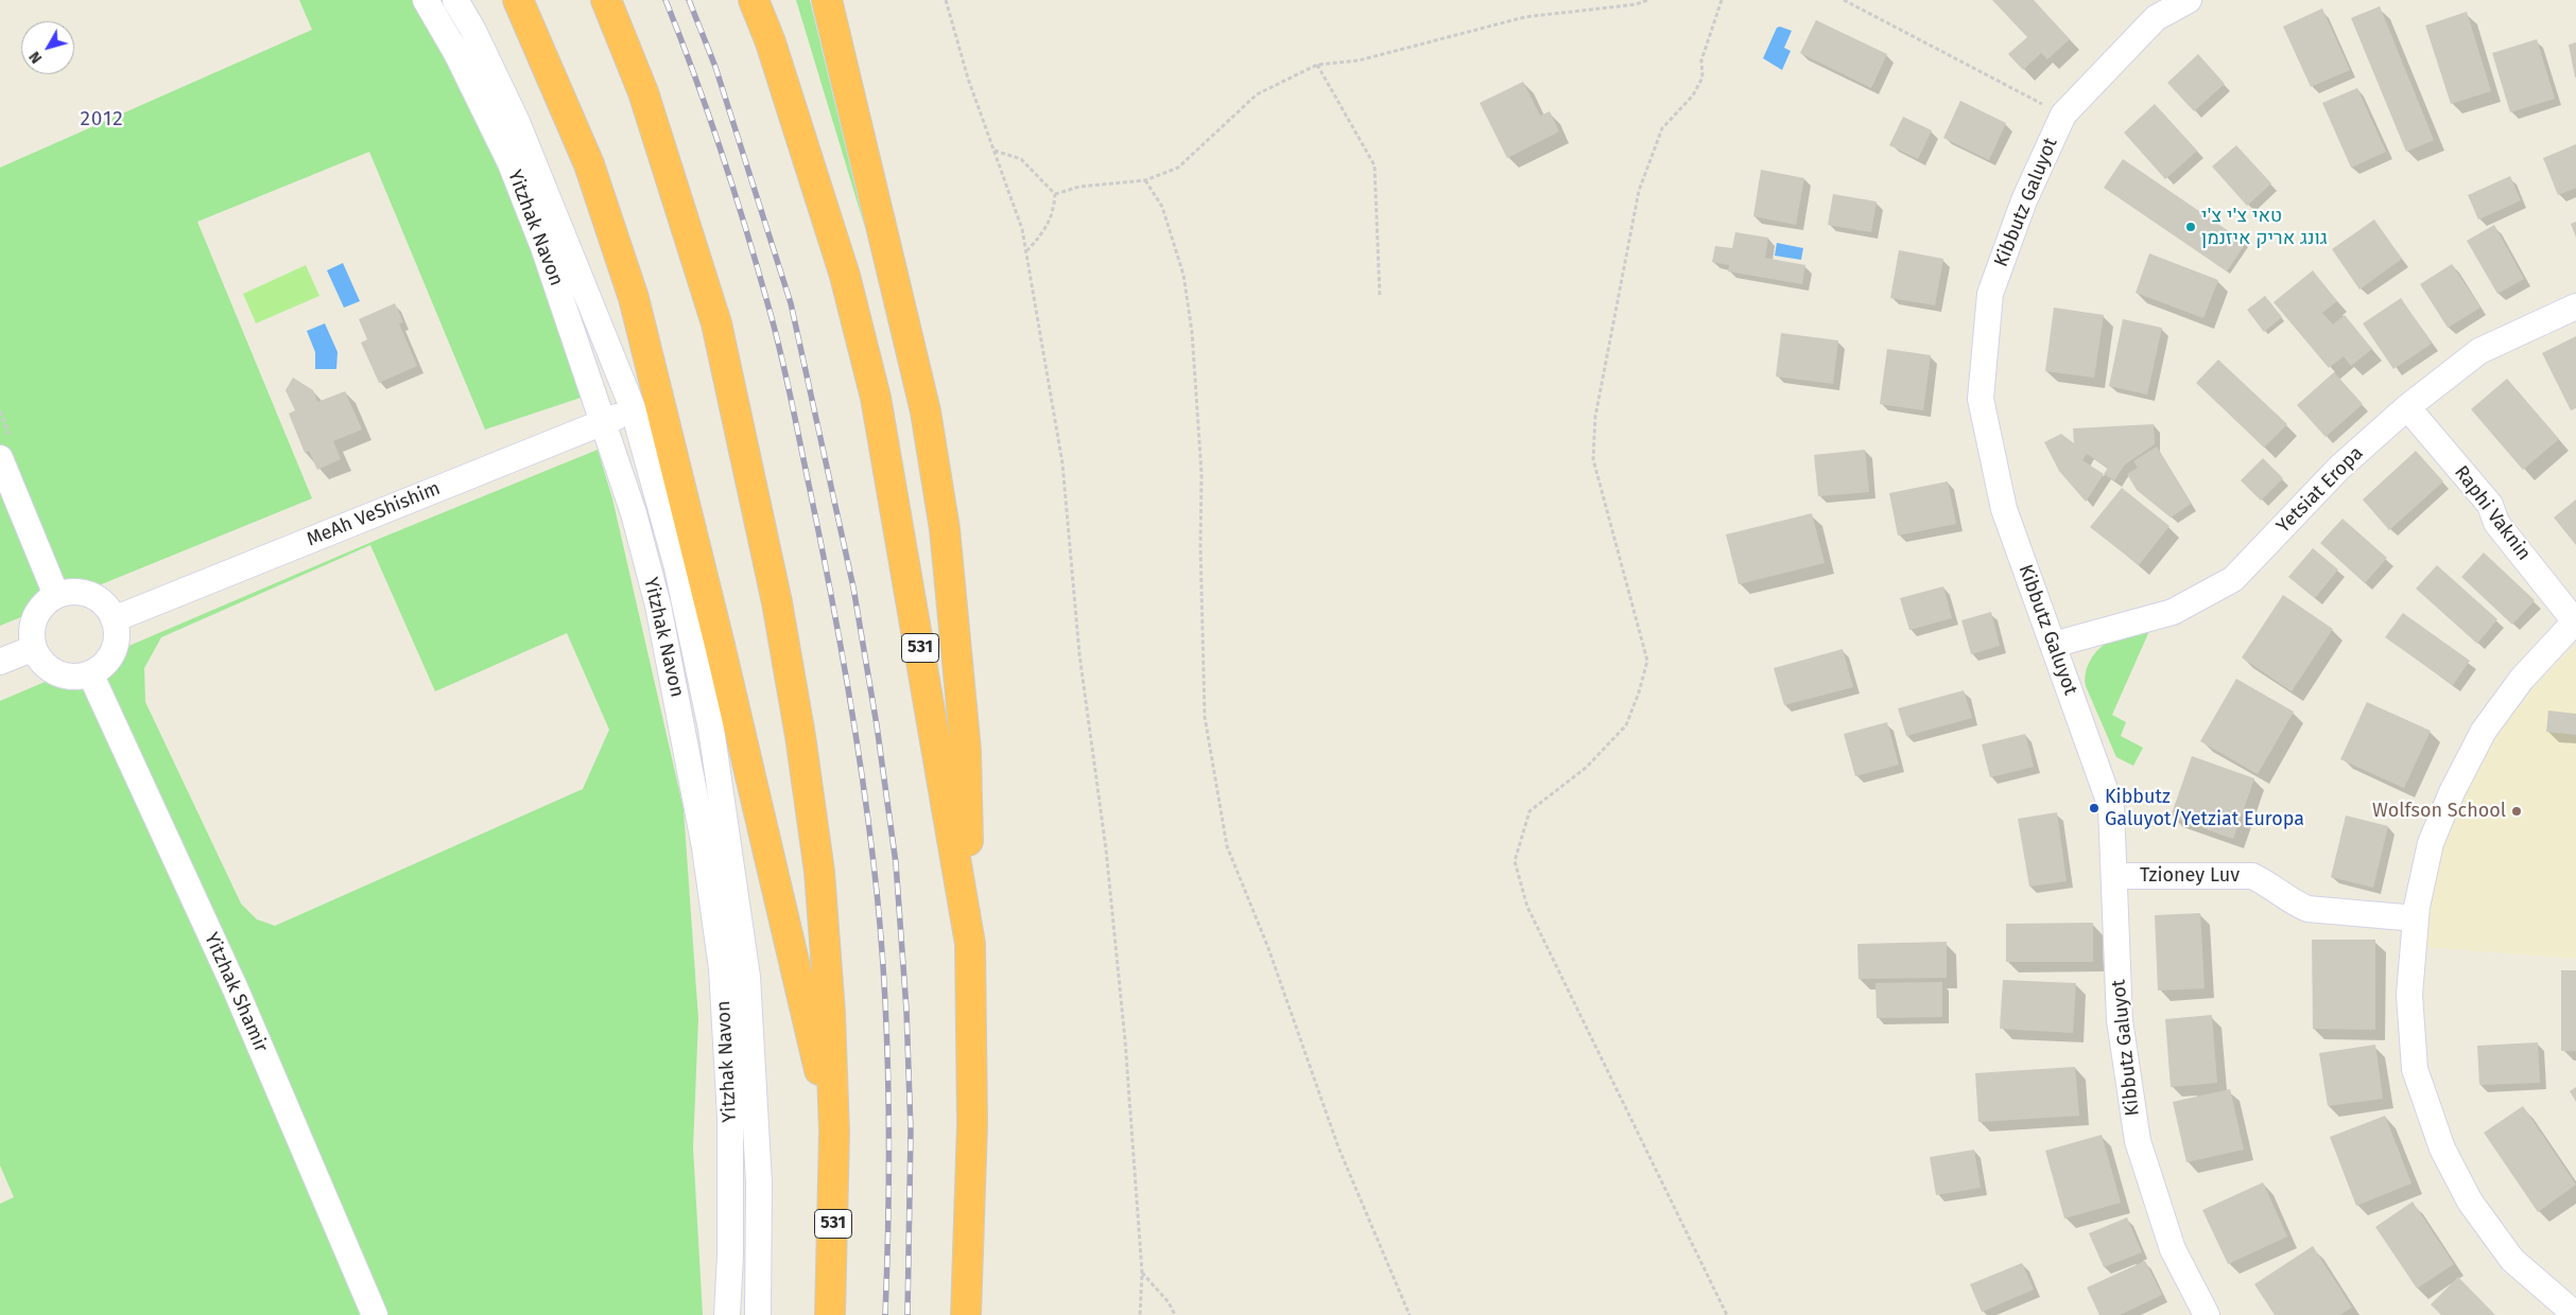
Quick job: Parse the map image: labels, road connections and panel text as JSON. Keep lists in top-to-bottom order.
{
  "streets": {
    "highway": ["531"],
    "street": [
      "Kibbutz Galuyot",
      "Yitzhak Navon",
      "Yetsiat Eropa",
      "Raphi Vaknin",
      "MeAh VeShishim",
      "Tzioney Luv",
      "Yitzhak Shamir"
    ]
  },
  "crossings": [
    ["Kibbutz Galuyot", "Yetsiat Eropa"],
    ["Kibbutz Galuyot", "Tzioney Luv"],
    ["Yitzhak Navon", "MeAh VeShishim"],
    ["Yetsiat Eropa", "Raphi Vaknin"],
    ["MeAh VeShishim", "Yitzhak Shamir"]
  ],
  "districts": ["2012"],
  "places": ["טאי צ'י צ'י גונג אריק איזנמן", "Kibbutz Galuyot/Yetziat Europa", "Wolfson School"],
  "north": "bottom left"
}
